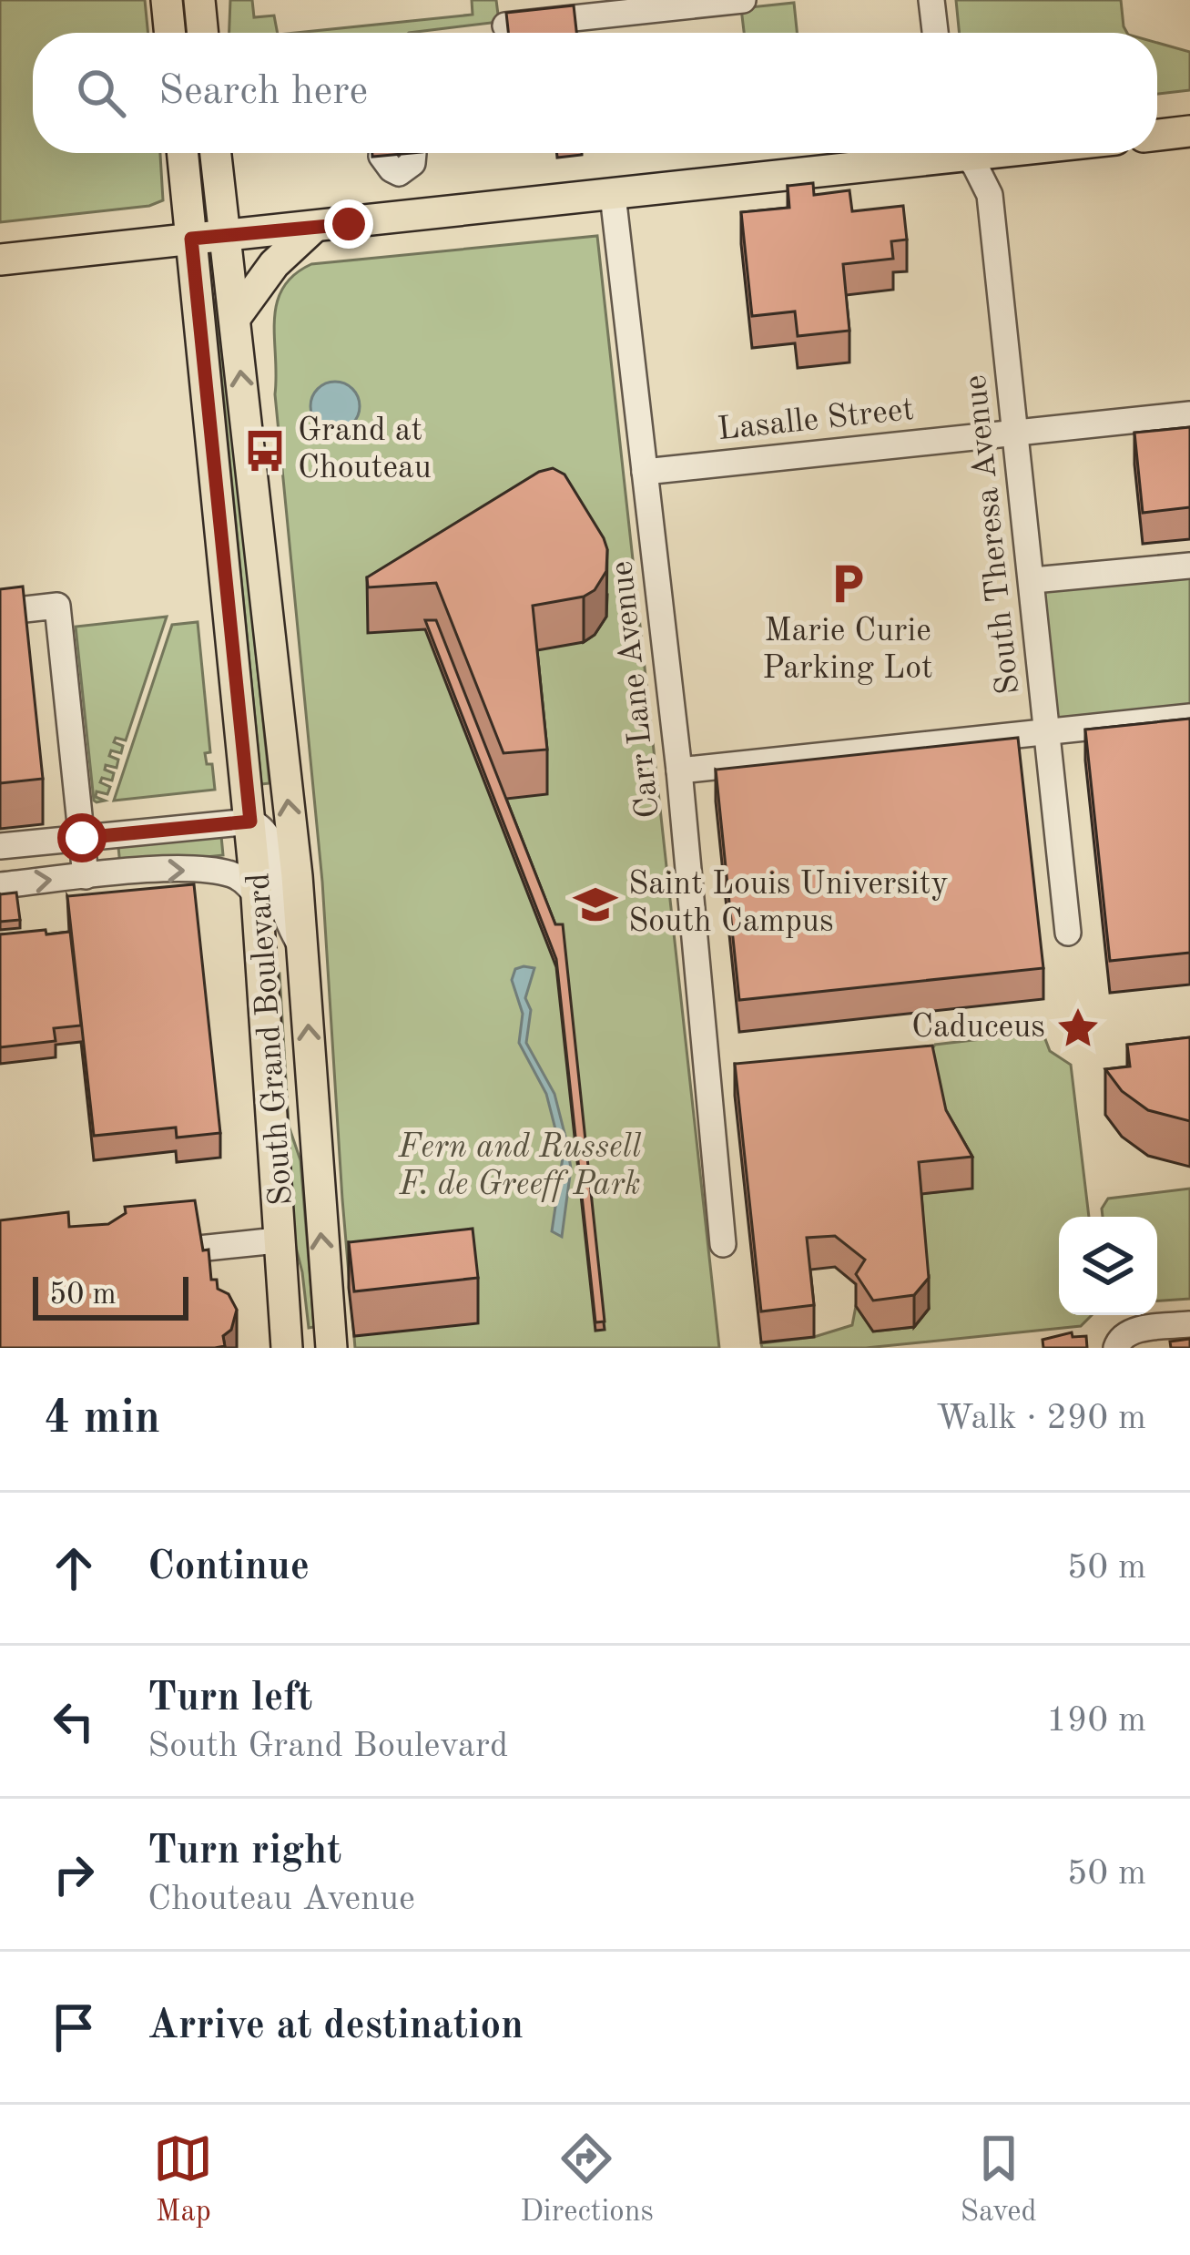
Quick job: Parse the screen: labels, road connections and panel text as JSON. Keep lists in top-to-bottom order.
{
  "streets": {
    "main road": ["South Grand Boulevard"],
    "street": ["Lasalle Street", "South Theresa Avenue", "Carr Lane Avenue"]
  },
  "crossings": [
    ["Lasalle Street", "South Theresa Avenue"],
    ["Lasalle Street", "Carr Lane Avenue"]
  ],
  "parks": ["Fern and Russell F. de Greeff Park"],
  "places": {
    "bus stop": ["Grand at Chouteau"],
    "parking": ["Marie Curie Parking Lot"],
    "school or university": ["Saint Louis University South Campus"],
    "place": ["Caduceus"]
  },
  "scale_bar": "50 m",
  "page": {
    "search": "Search here",
    "scale": "50 m",
    "heading": ["4 min", "Walk · 290 m"],
    "list": [
      ["Continue", "50 m"],
      ["Turn left", "South Grand Boulevard", "190 m"],
      ["Turn right", "Chouteau Avenue", "50 m"],
      "Arrive at destination"
    ],
    "nav": ["Map", "Directions", "Saved"]
  }
}
